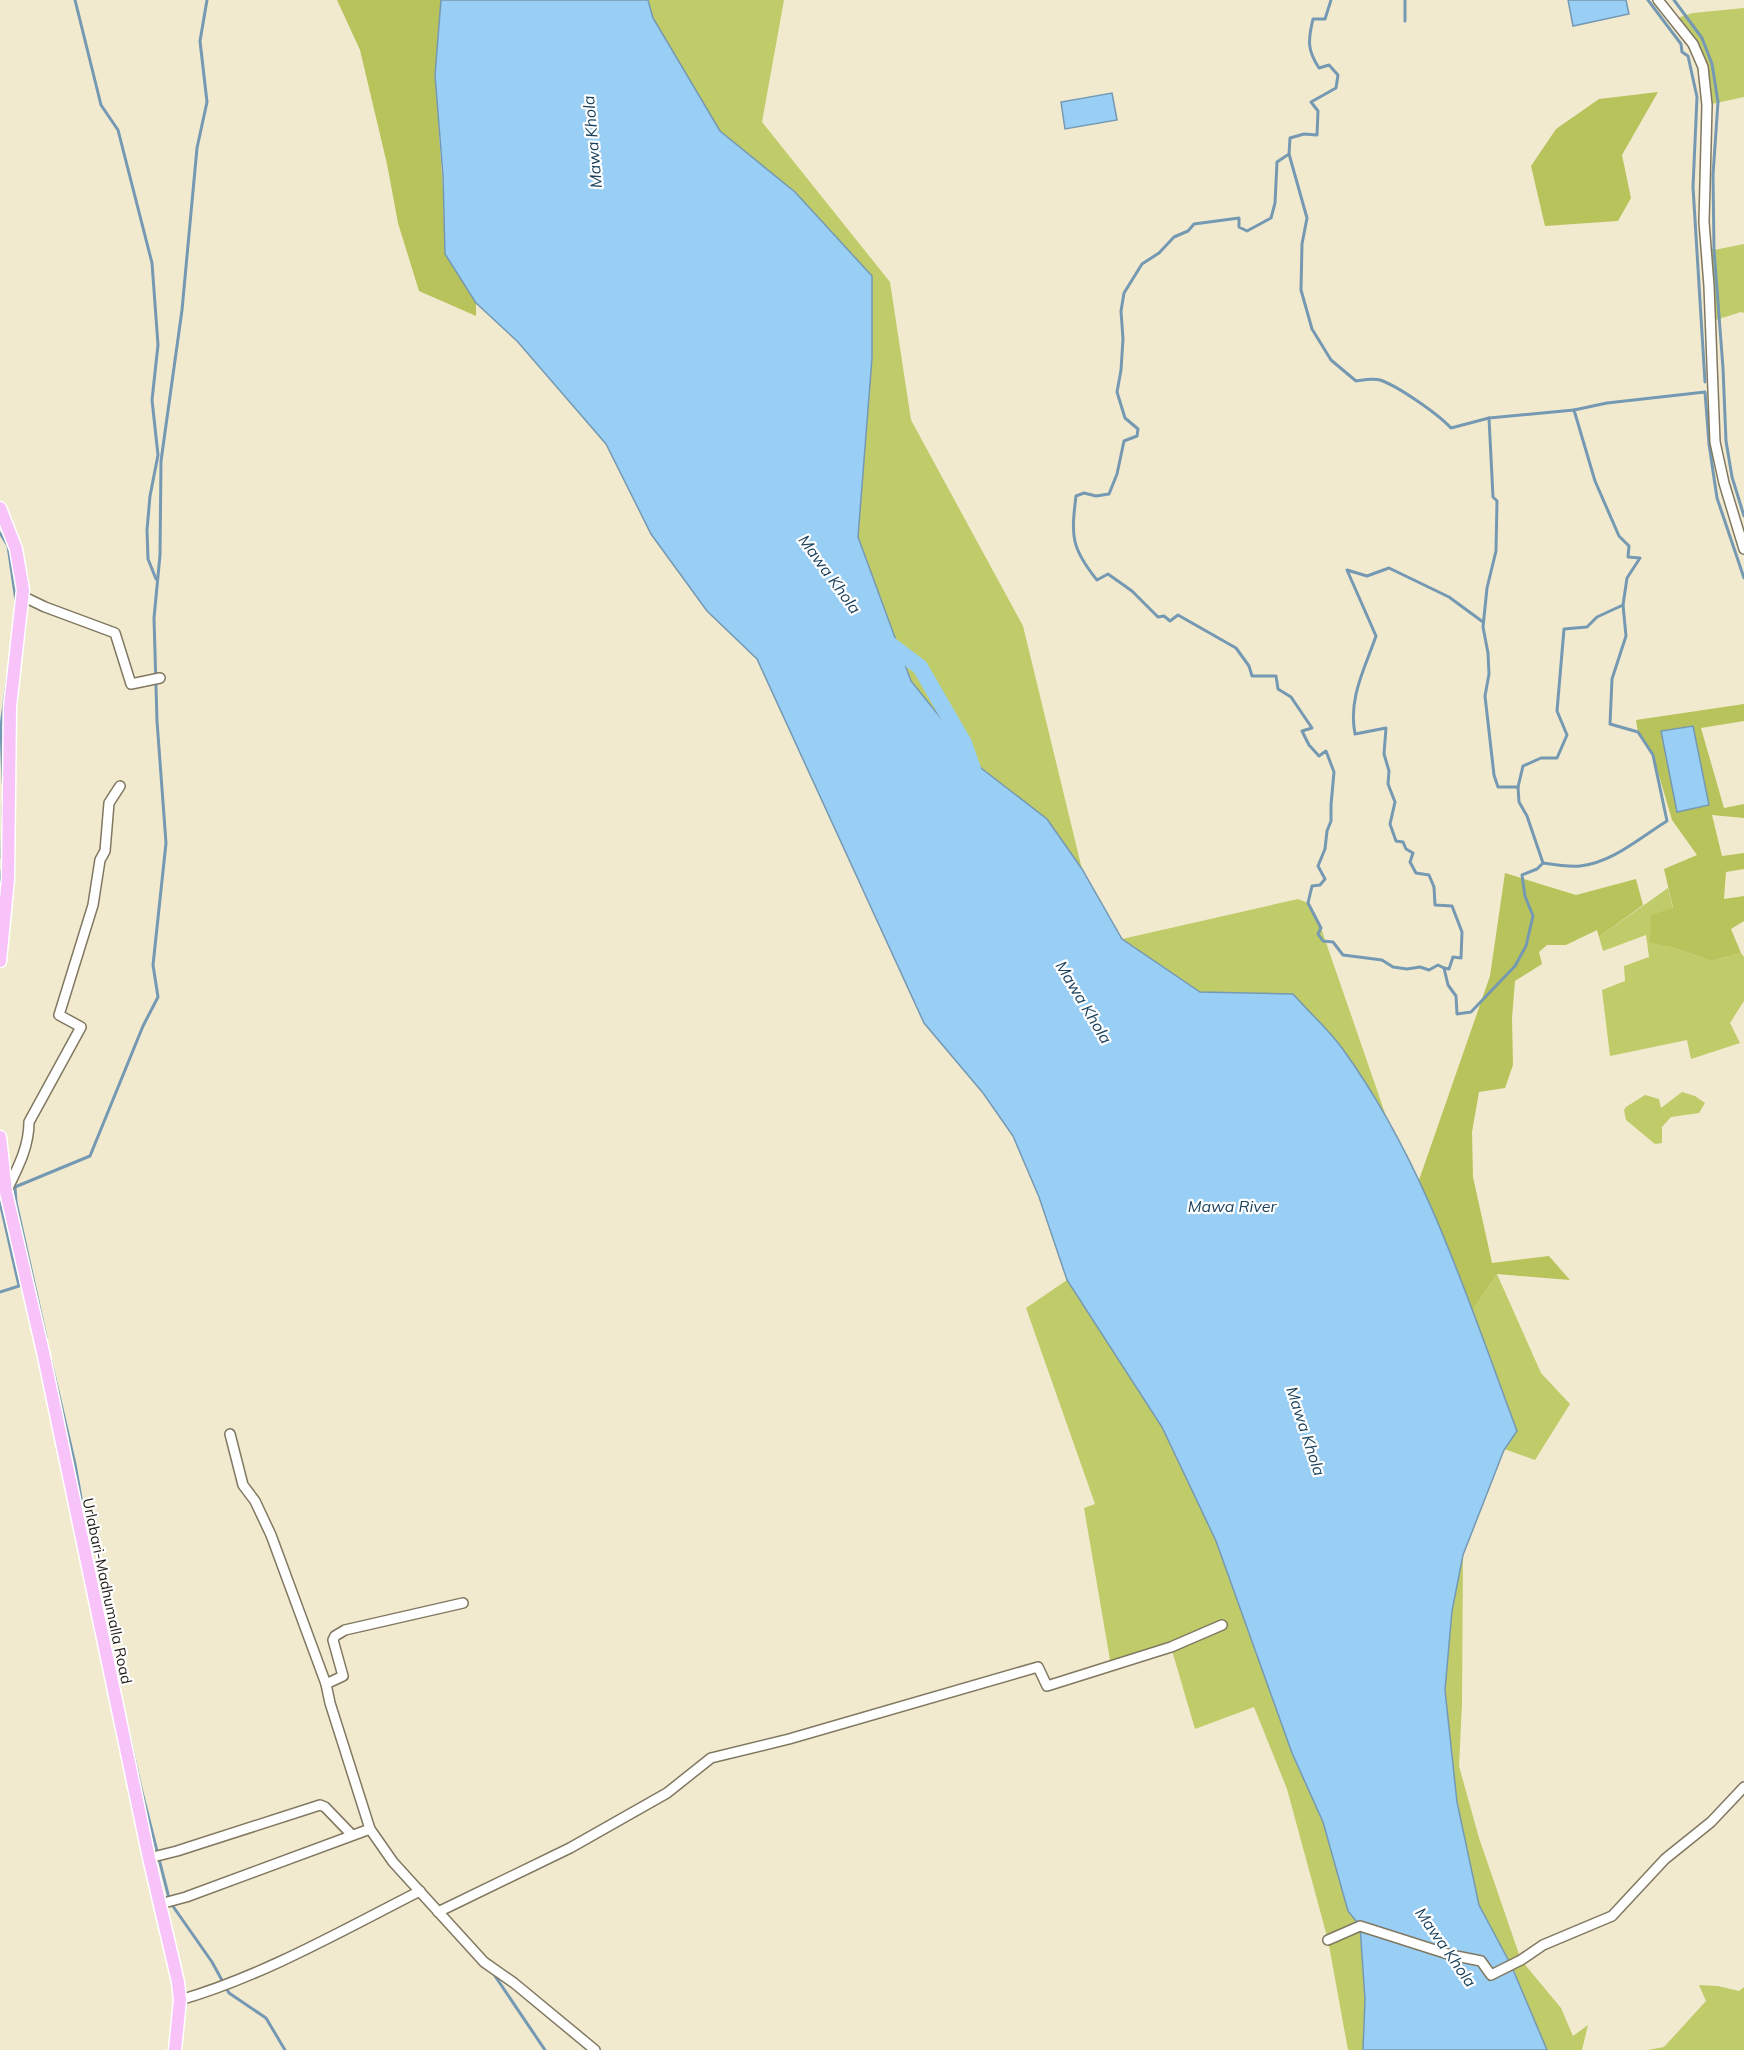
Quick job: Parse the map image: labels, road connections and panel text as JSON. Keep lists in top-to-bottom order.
{
  "streets": {
    "main road": ["Urlabari-Madhumalla Road"]
  },
  "water": ["Mawa Khola", "Mawa River"]
}
